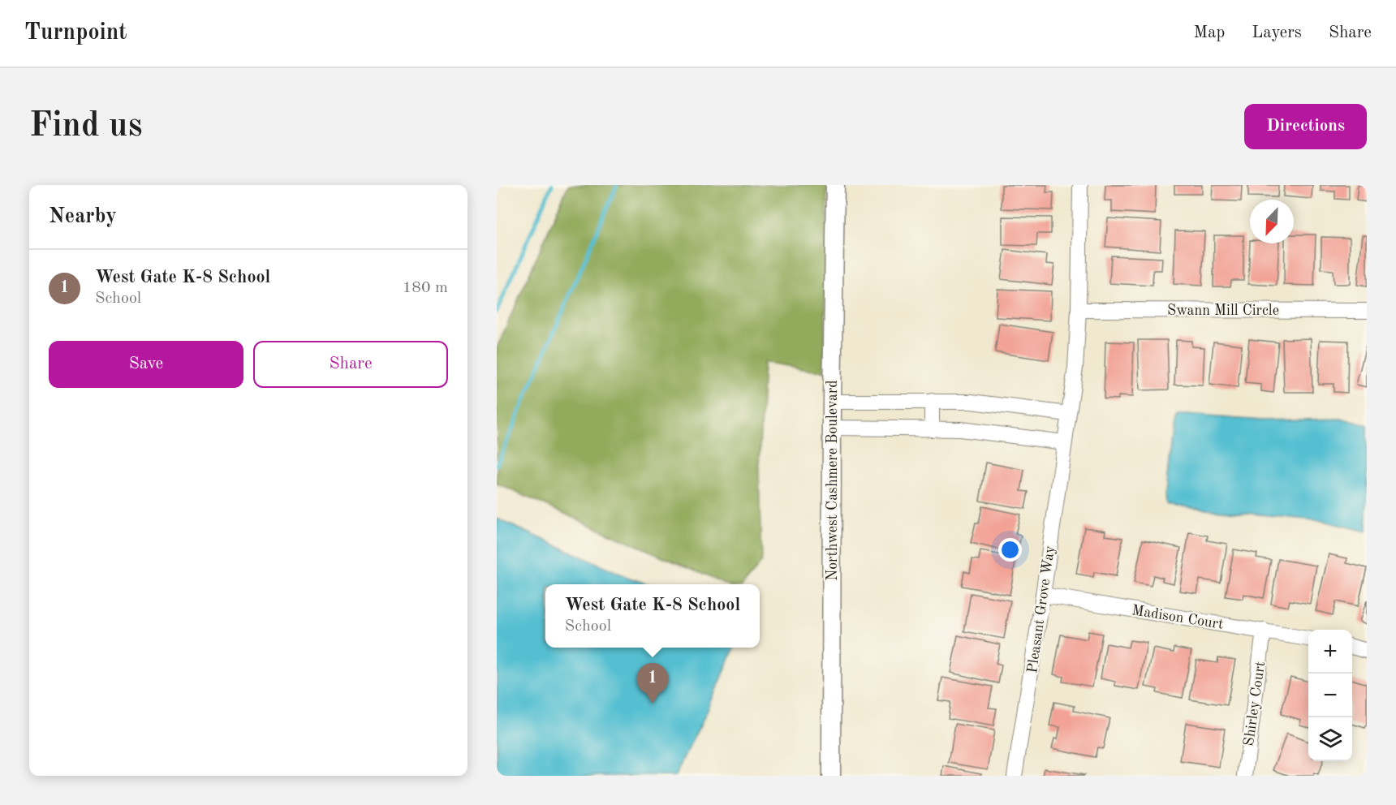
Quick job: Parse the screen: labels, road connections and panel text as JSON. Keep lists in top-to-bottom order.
{
  "streets": {
    "street": [
      "Swann Mill Circle",
      "Northwest Cashmere Boulevard",
      "Pleasant Grove Way",
      "Madison Court",
      "Shirley Court"
    ]
  },
  "crossings": [
    ["Swann Mill Circle", "Pleasant Grove Way"],
    ["Pleasant Grove Way", "Madison Court"],
    ["Madison Court", "Shirley Court"]
  ],
  "north": "bottom left",
  "page": {
    "header": "Turnpoint",
    "nav": ["Map", "Layers", "Share"],
    "buttons": [
      "Directions",
      ["Save", "Share"]
    ],
    "title": "Find us",
    "heading": "Nearby",
    "list": [
      {
        "mark": "1",
        "name": "West Gate K-8 School",
        "note": "School",
        "value": "180 m"
      }
    ],
    "popup": ["West Gate K-8 School", "School"],
    "map_buttons": ["+", "−"],
    "pins": "1"
  }
}
